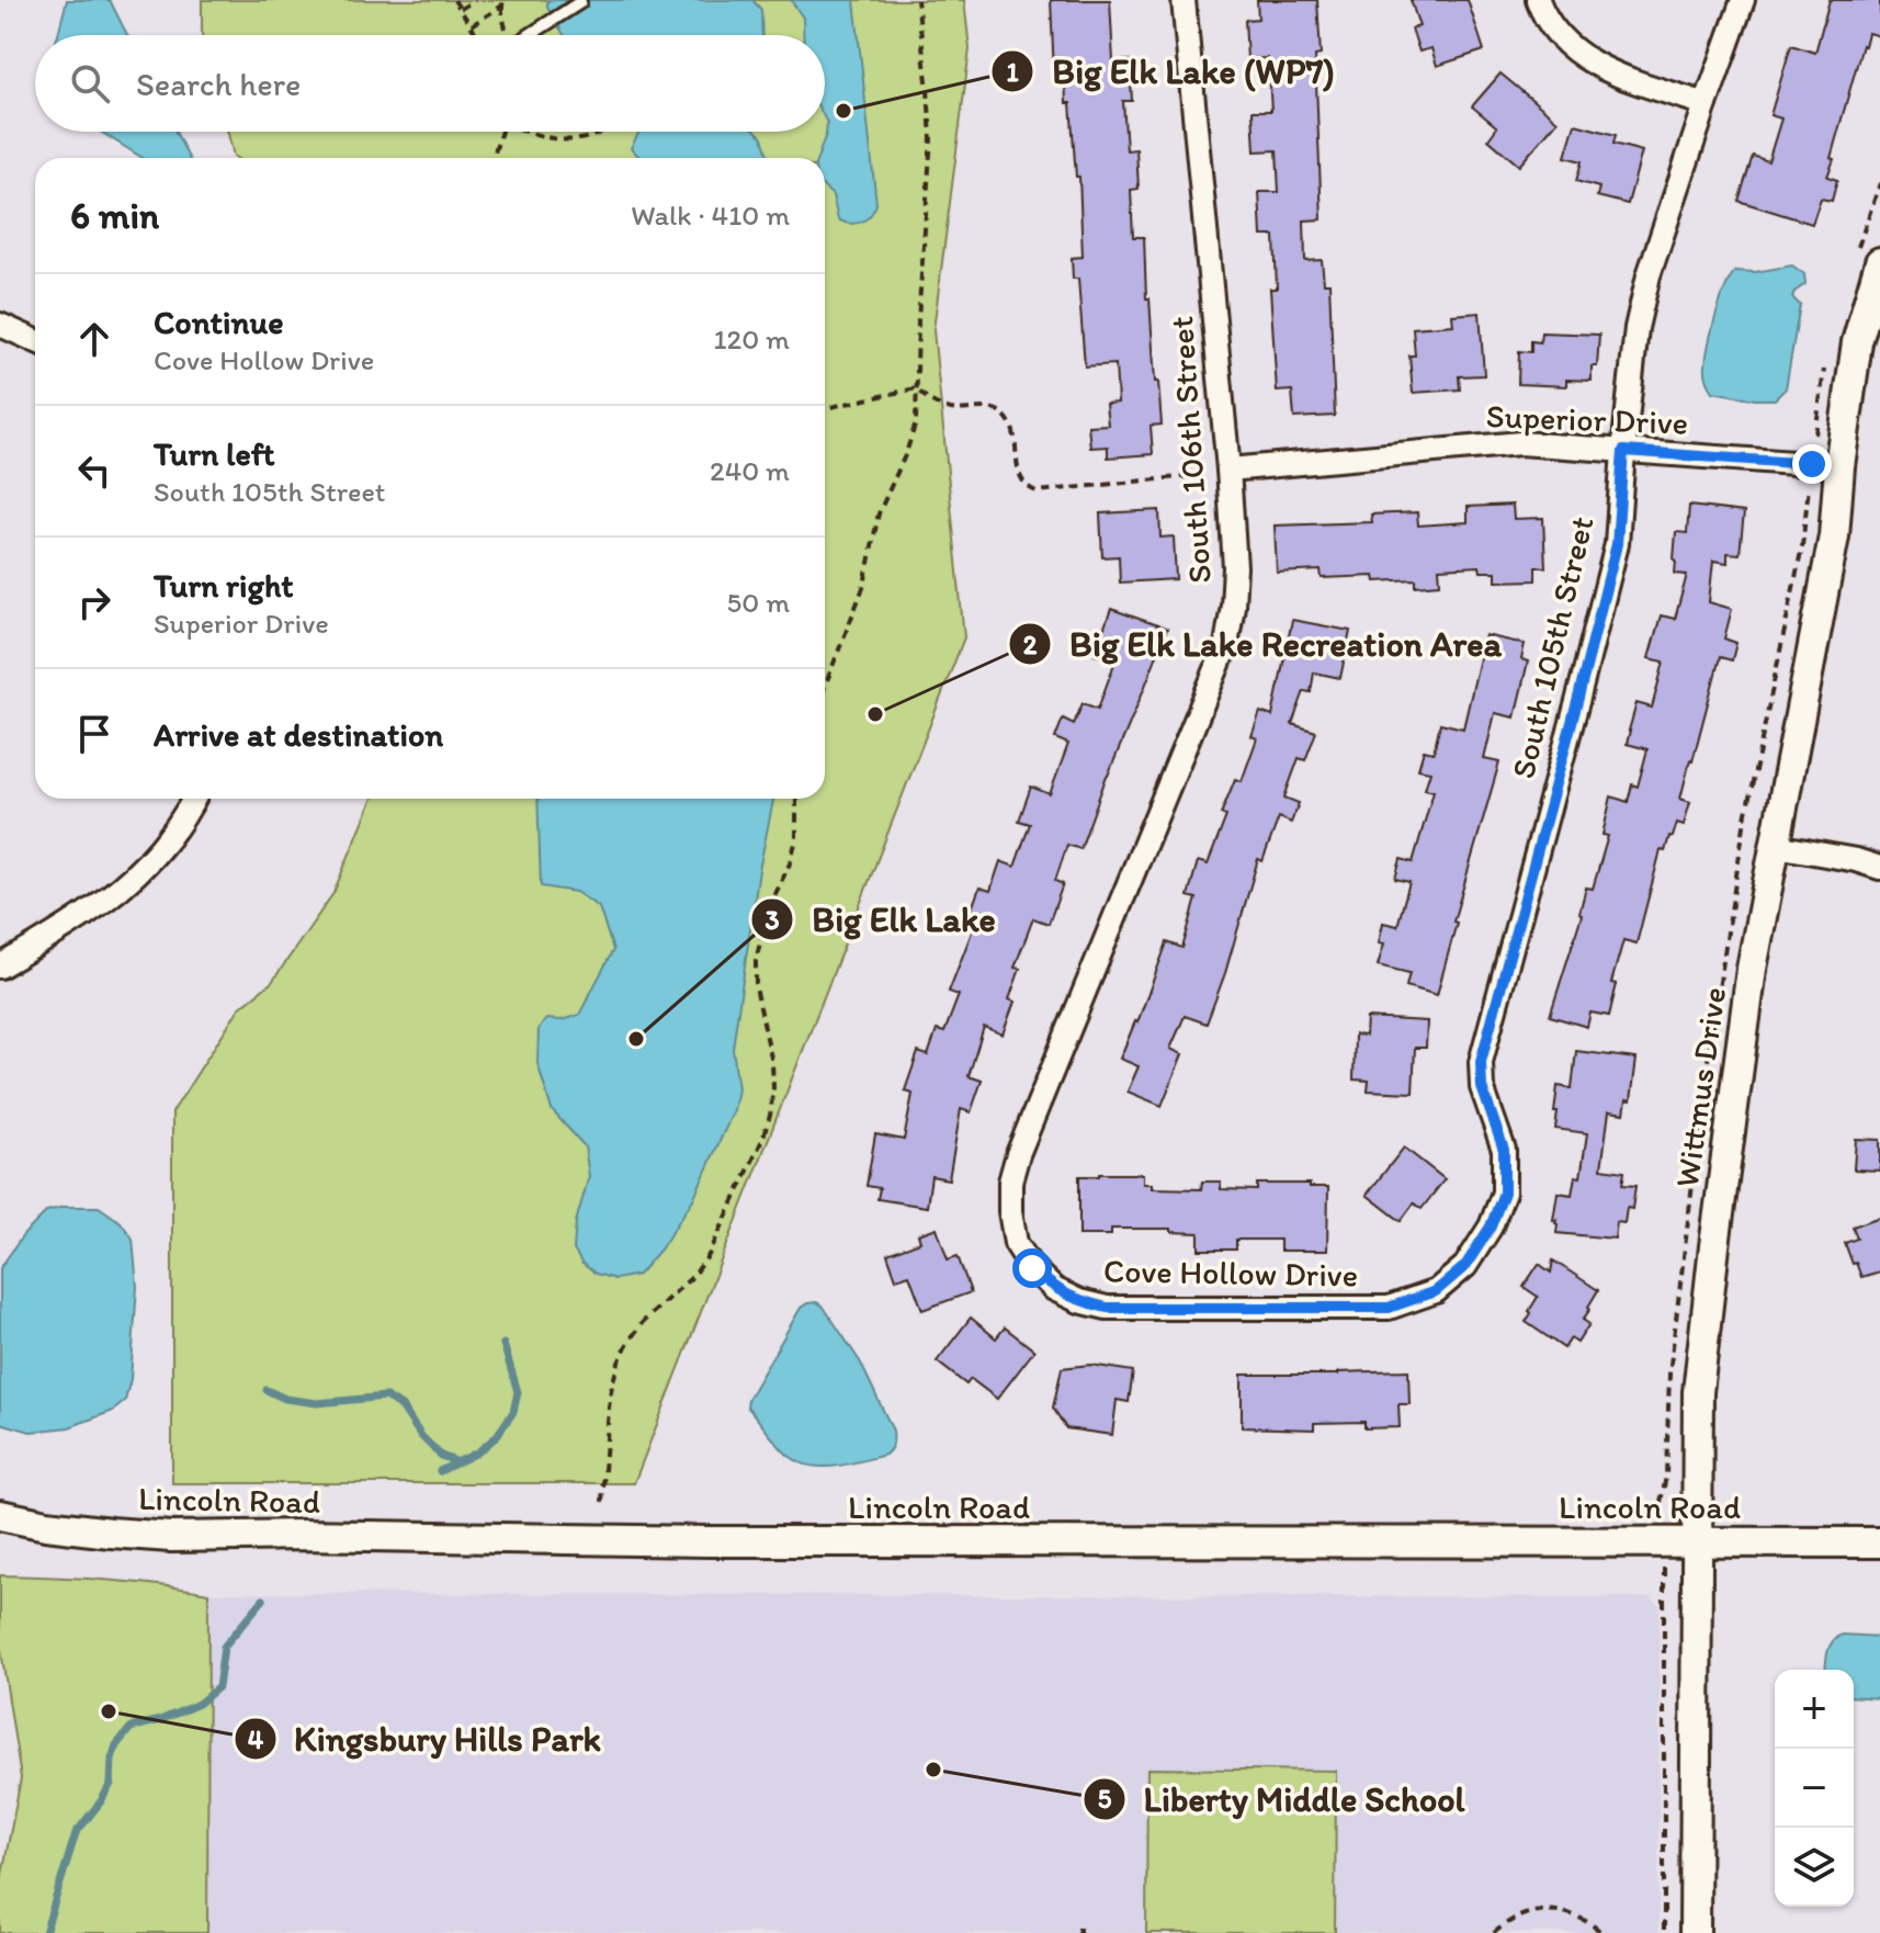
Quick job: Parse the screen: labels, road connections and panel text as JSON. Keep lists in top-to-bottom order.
{
  "streets": {
    "street": [
      "Superior Drive",
      "South 106th Street",
      "South 105th Street",
      "Wittmus Drive",
      "Cove Hollow Drive",
      "Lincoln Road"
    ]
  },
  "crossings": [
    ["Superior Drive", "South 106th Street"],
    ["Superior Drive", "South 105th Street"],
    ["Superior Drive", "Wittmus Drive"],
    ["South 106th Street", "Cove Hollow Drive"],
    ["South 105th Street", "Cove Hollow Drive"],
    ["Wittmus Drive", "Lincoln Road"]
  ],
  "places": [
    "Big Elk Lake (WP7)",
    "Big Elk Lake Recreation Area",
    "Big Elk Lake",
    "Kingsbury Hills Park",
    "Liberty Middle School"
  ],
  "page": {
    "search": "Search here",
    "heading": ["6 min", "Walk · 410 m"],
    "list": [
      ["Continue", "Cove Hollow Drive", "120 m"],
      ["Turn left", "South 105th Street", "240 m"],
      ["Turn right", "Superior Drive", "50 m"],
      "Arrive at destination"
    ],
    "map_buttons": ["+", "−"]
  }
}
